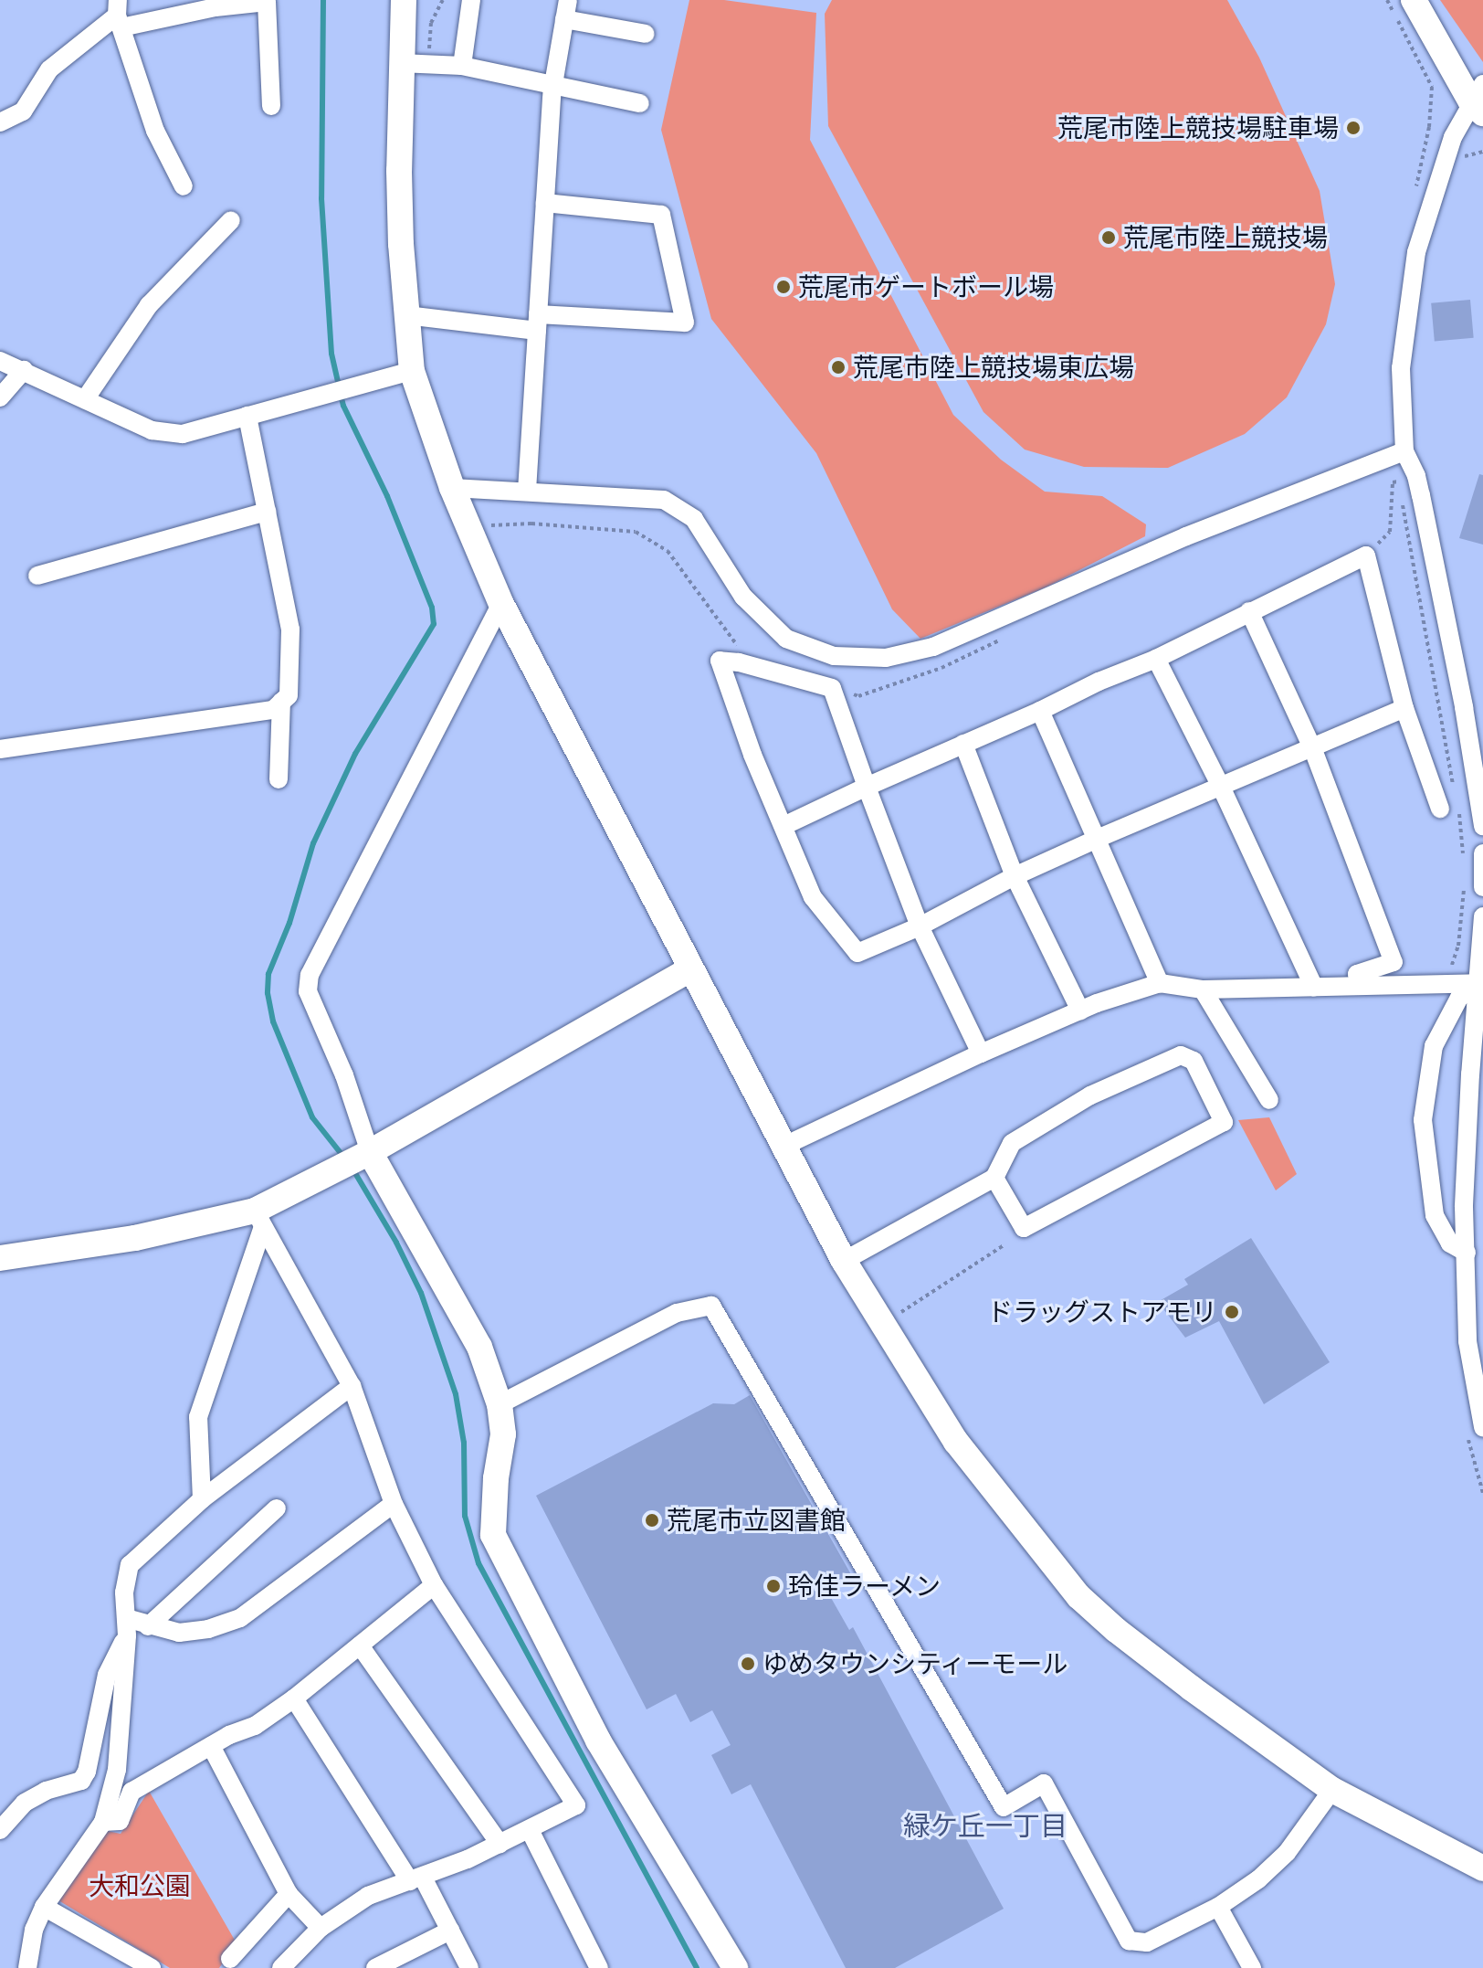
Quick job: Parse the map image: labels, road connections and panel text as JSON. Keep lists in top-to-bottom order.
{
  "districts": ["緑ケ丘一丁目"],
  "parks": ["大和公園"],
  "places": [
    "荒尾市陸上競技場駐車場",
    "荒尾市陸上競技場",
    "荒尾市ゲートボール場",
    "荒尾市陸上競技場東広場",
    "ドラッグストアモリ",
    "荒尾市立図書館",
    "玲佳ラーメン",
    "ゆめタウンシティーモール"
  ]
}
